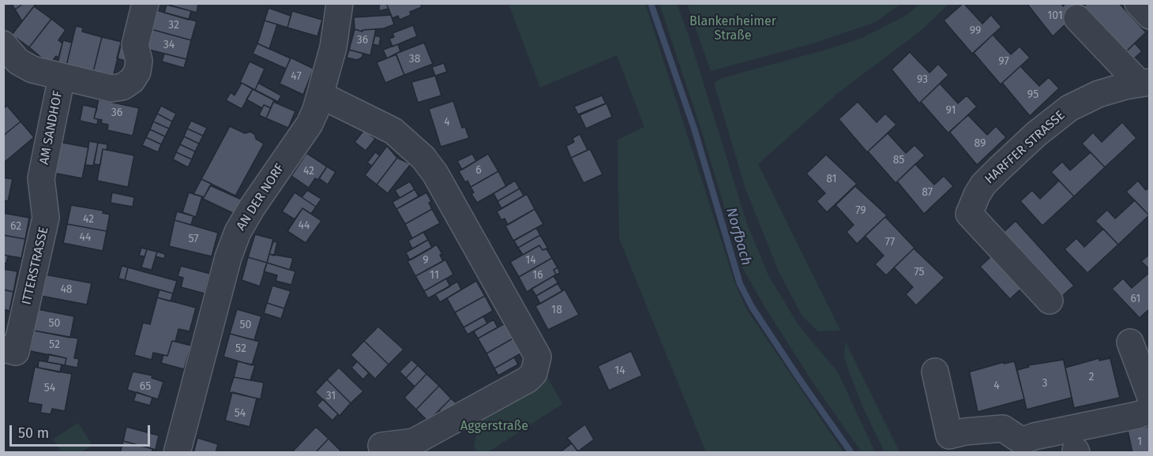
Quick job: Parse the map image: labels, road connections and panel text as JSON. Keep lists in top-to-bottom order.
{
  "streets": {
    "street": [
      "AM SANDHOF",
      "HARFFER STRASSE",
      "AN DER NORF",
      "ITTERSTRASSE"
    ]
  },
  "crossings": [
    ["AM SANDHOF", "ITTERSTRASSE"]
  ],
  "water": ["Norfbach"],
  "parks": ["Blankenheimer Straße", "Aggerstraße"],
  "house_numbers": [
    "101",
    "32",
    "99",
    "36",
    "34",
    "38",
    "97",
    "47",
    "93",
    "95",
    "91",
    "36",
    "4",
    "89",
    "85",
    "6",
    "42",
    "81",
    "87",
    "79",
    "42",
    "44",
    "62",
    "44",
    "57",
    "77",
    "9",
    "14",
    "75",
    "11",
    "16",
    "48",
    "61",
    "18",
    "50",
    "50",
    "52",
    "52",
    "14",
    "2",
    "3",
    "4",
    "65",
    "54",
    "31",
    "54",
    "1"
  ],
  "scale_bar": "50 m"
}
